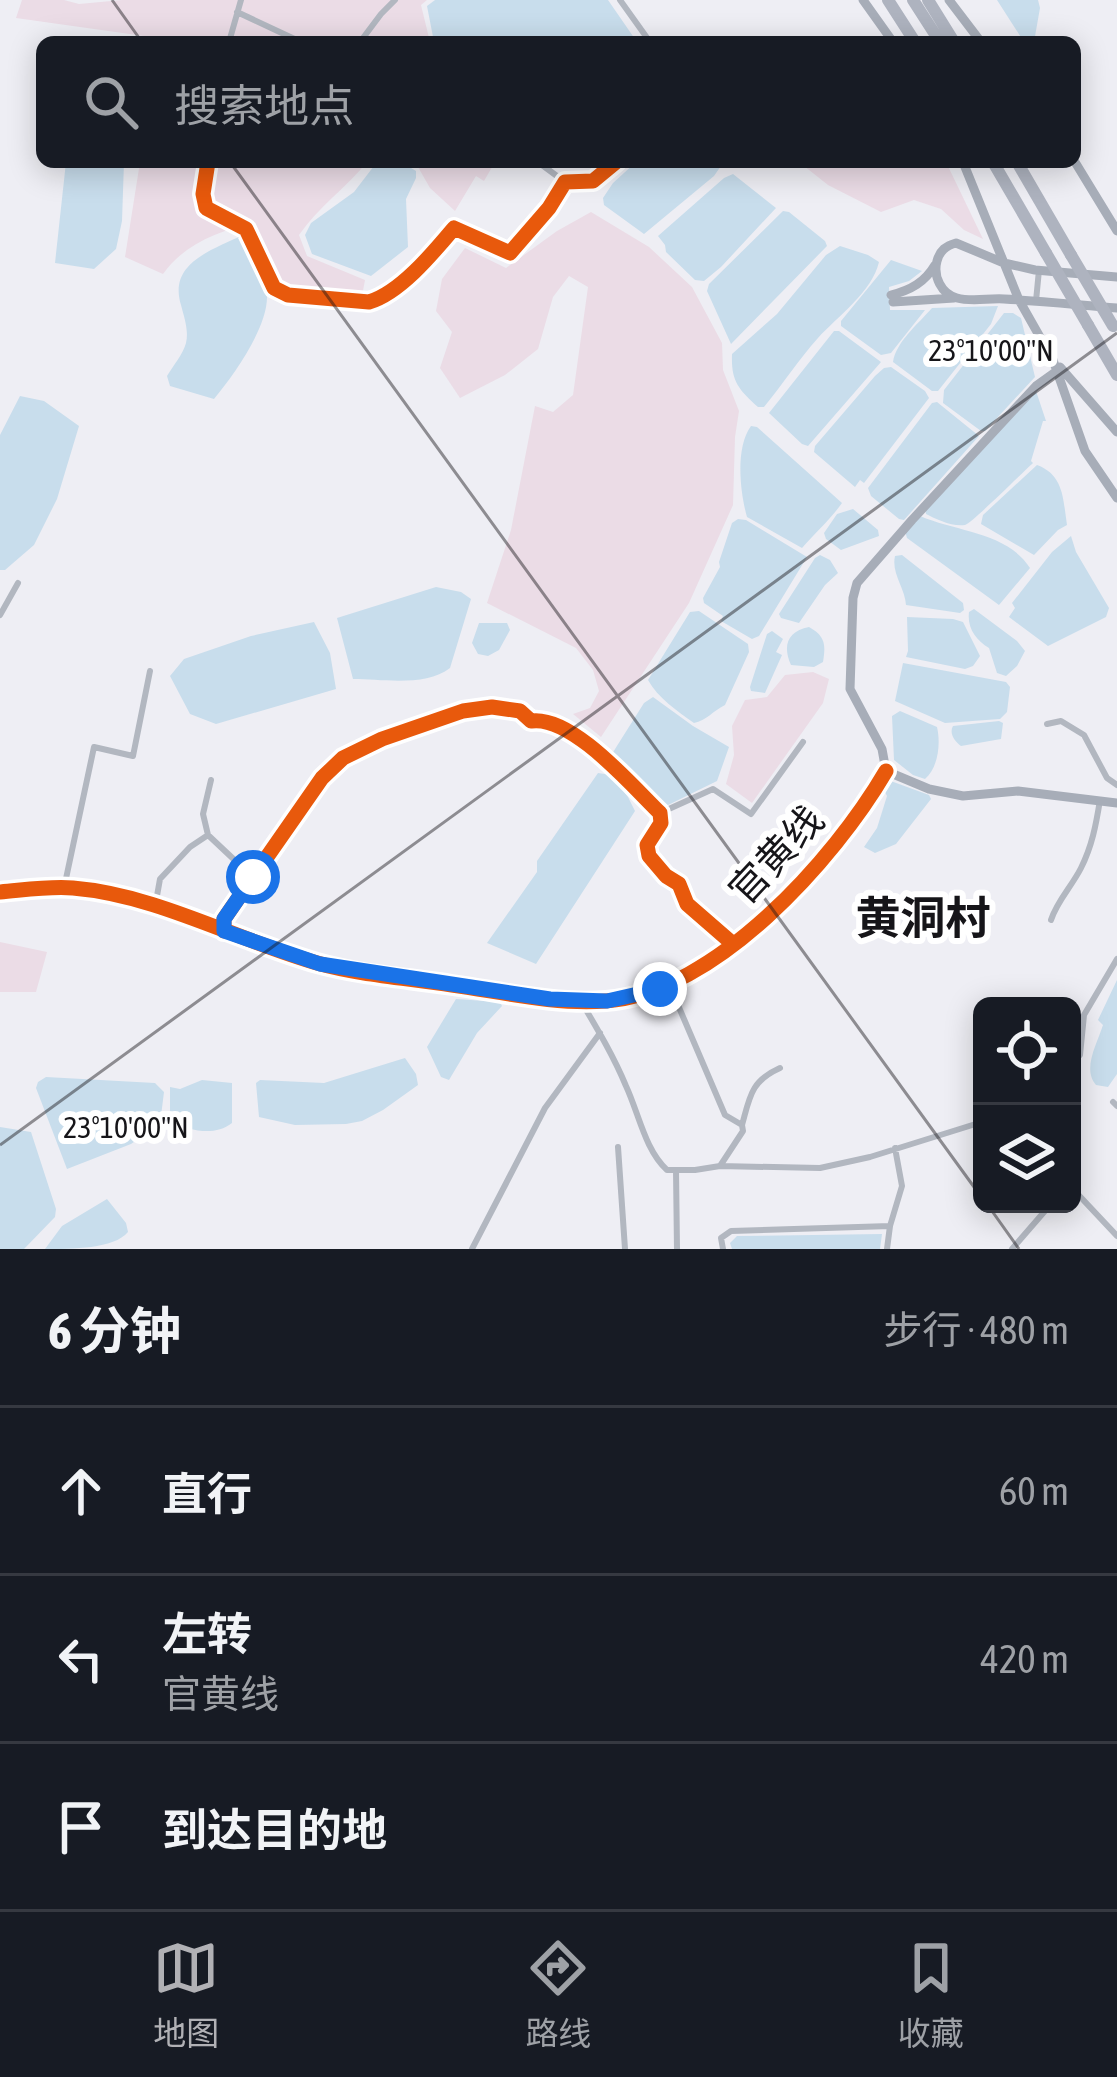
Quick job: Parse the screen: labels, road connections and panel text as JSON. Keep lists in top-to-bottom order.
{
  "streets": {
    "street": ["官黄线"]
  },
  "districts": ["黄洞村"],
  "page": {
    "search": "搜索地点",
    "heading": ["6 分钟", "步行 · 480 m"],
    "list": [
      ["直行", "60 m"],
      ["左转", "官黄线", "420 m"],
      "到达目的地"
    ],
    "nav": ["地图", "路线", "收藏"]
  },
  "coordinates": ["23°10'00\"N"]
}
